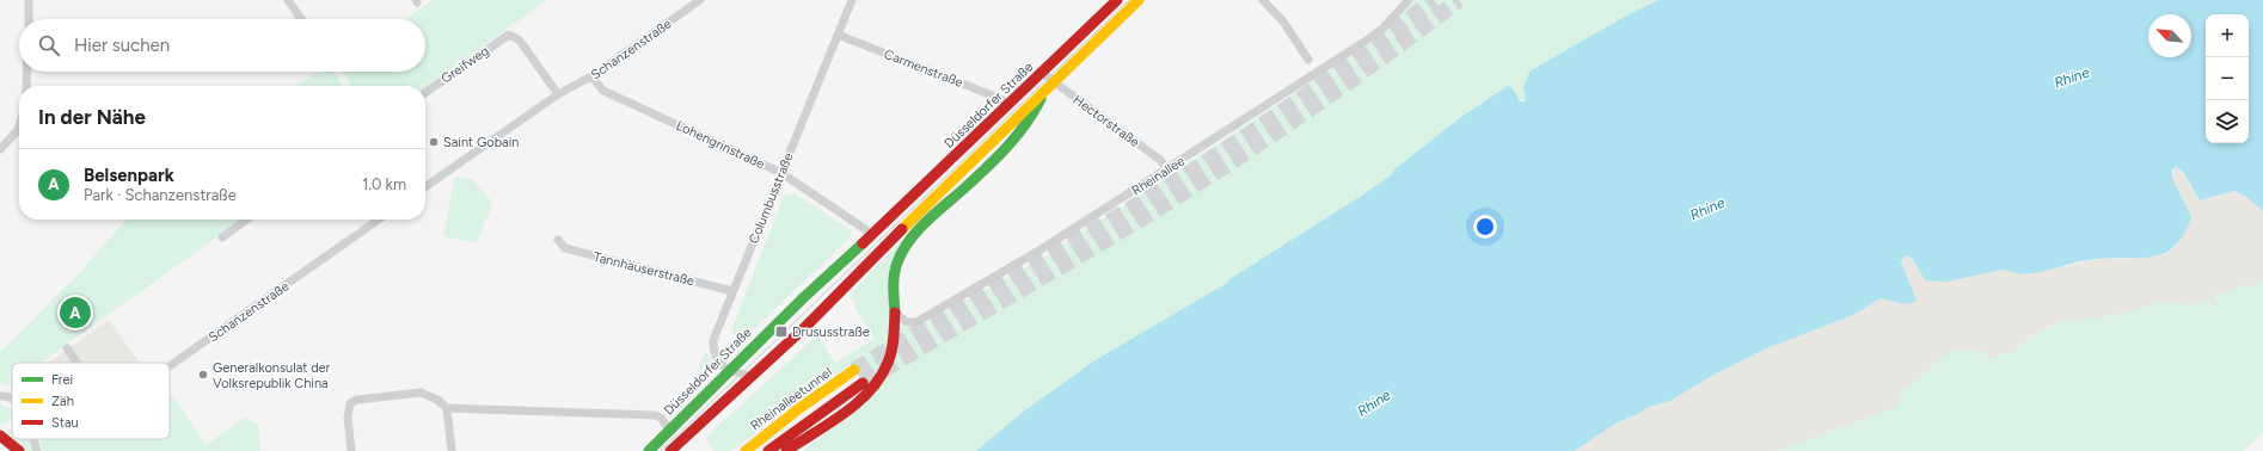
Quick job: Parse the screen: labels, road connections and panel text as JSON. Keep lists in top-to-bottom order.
{
  "streets": {
    "main road": ["Düsseldorfer Straße", "Rheinalleetunnel"],
    "street": [
      "Schanzenstraße",
      "Greifweg",
      "Carmenstraße",
      "Hectorstraße",
      "Lohengrinstraße",
      "Rheinallee",
      "Columbusstraße",
      "Tannhäuserstraße"
    ]
  },
  "crossings": [
    ["Schanzenstraße", "Greifweg"],
    ["Schanzenstraße", "Lohengrinstraße"],
    ["Carmenstraße", "Düsseldorfer Straße"],
    ["Carmenstraße", "Columbusstraße"],
    ["Düsseldorfer Straße", "Hectorstraße"],
    ["Düsseldorfer Straße", "Lohengrinstraße"],
    ["Düsseldorfer Straße", "Columbusstraße"],
    ["Hectorstraße", "Rheinallee"],
    ["Lohengrinstraße", "Columbusstraße"],
    ["Columbusstraße", "Tannhäuserstraße"]
  ],
  "water": ["Rhine"],
  "places": {
    "other": ["Saint Gobain", "Generalkonsulat der Volksrepublik China"],
    "transit": ["Drususstraße"]
  },
  "legend": ["Frei", "Zäh", "Stau"],
  "north": "top left",
  "page": {
    "map_buttons": ["+", "−"],
    "search": "Hier suchen",
    "heading": "In der Nähe",
    "list": [
      {
        "mark": "A",
        "name": "Belsenpark",
        "note": "Park · Schanzenstraße",
        "value": "1.0 km"
      }
    ],
    "pins": "A"
  }
}
